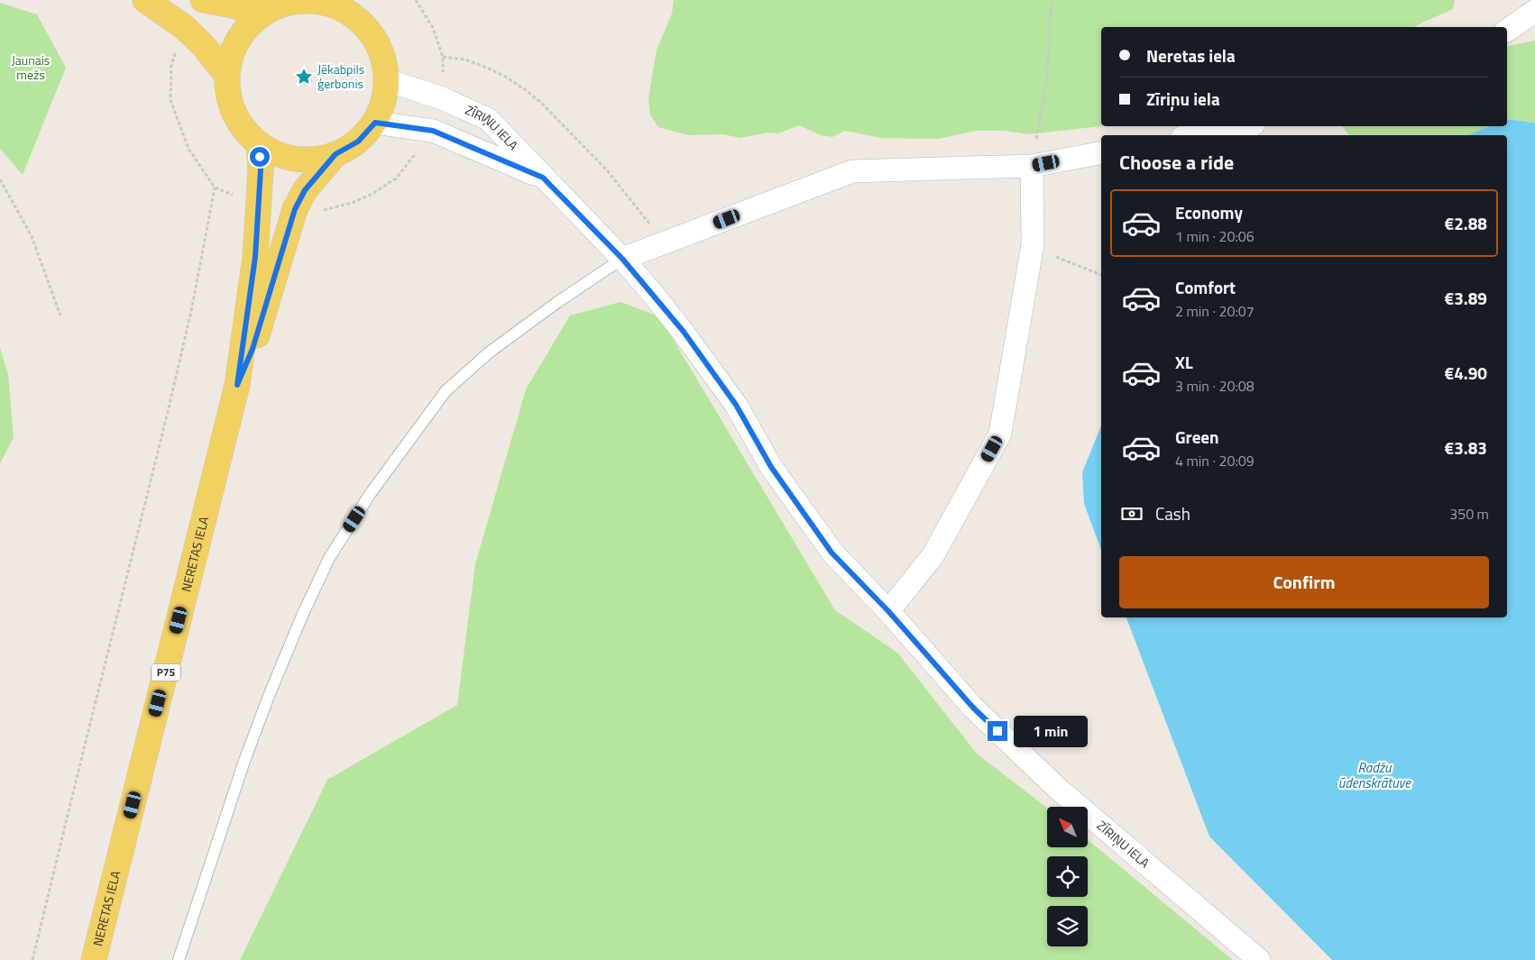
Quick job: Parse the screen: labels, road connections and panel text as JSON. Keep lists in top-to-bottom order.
{
  "streets": {
    "main road": ["NERETAS IELA", "P75"],
    "street": ["ZĪRIŅU IELA"]
  },
  "crossings": [
    ["ZĪRIŅU IELA", "NERETAS IELA"]
  ],
  "water": ["Radžu ūdenskrātuve"],
  "parks": ["Jaunais mežs"],
  "places": {
    "place": ["Jēkabpils ģerbonis"]
  },
  "north": "top left",
  "page": {
    "banner": ["Neretas iela", "Zīriņu iela"],
    "heading": "Choose a ride",
    "list": [
      {
        "name": "Economy",
        "note": "1 min · 20:06",
        "value": "€2.88"
      },
      {
        "name": "Comfort",
        "note": "2 min · 20:07",
        "value": "€3.89"
      },
      {
        "name": "XL",
        "note": "3 min · 20:08",
        "value": "€4.90"
      },
      {
        "name": "Green",
        "note": "4 min · 20:09",
        "value": "€3.83"
      }
    ],
    "pay": ["Cash", "350 m"],
    "buttons": "Confirm",
    "bubble": "1 min"
  }
}
